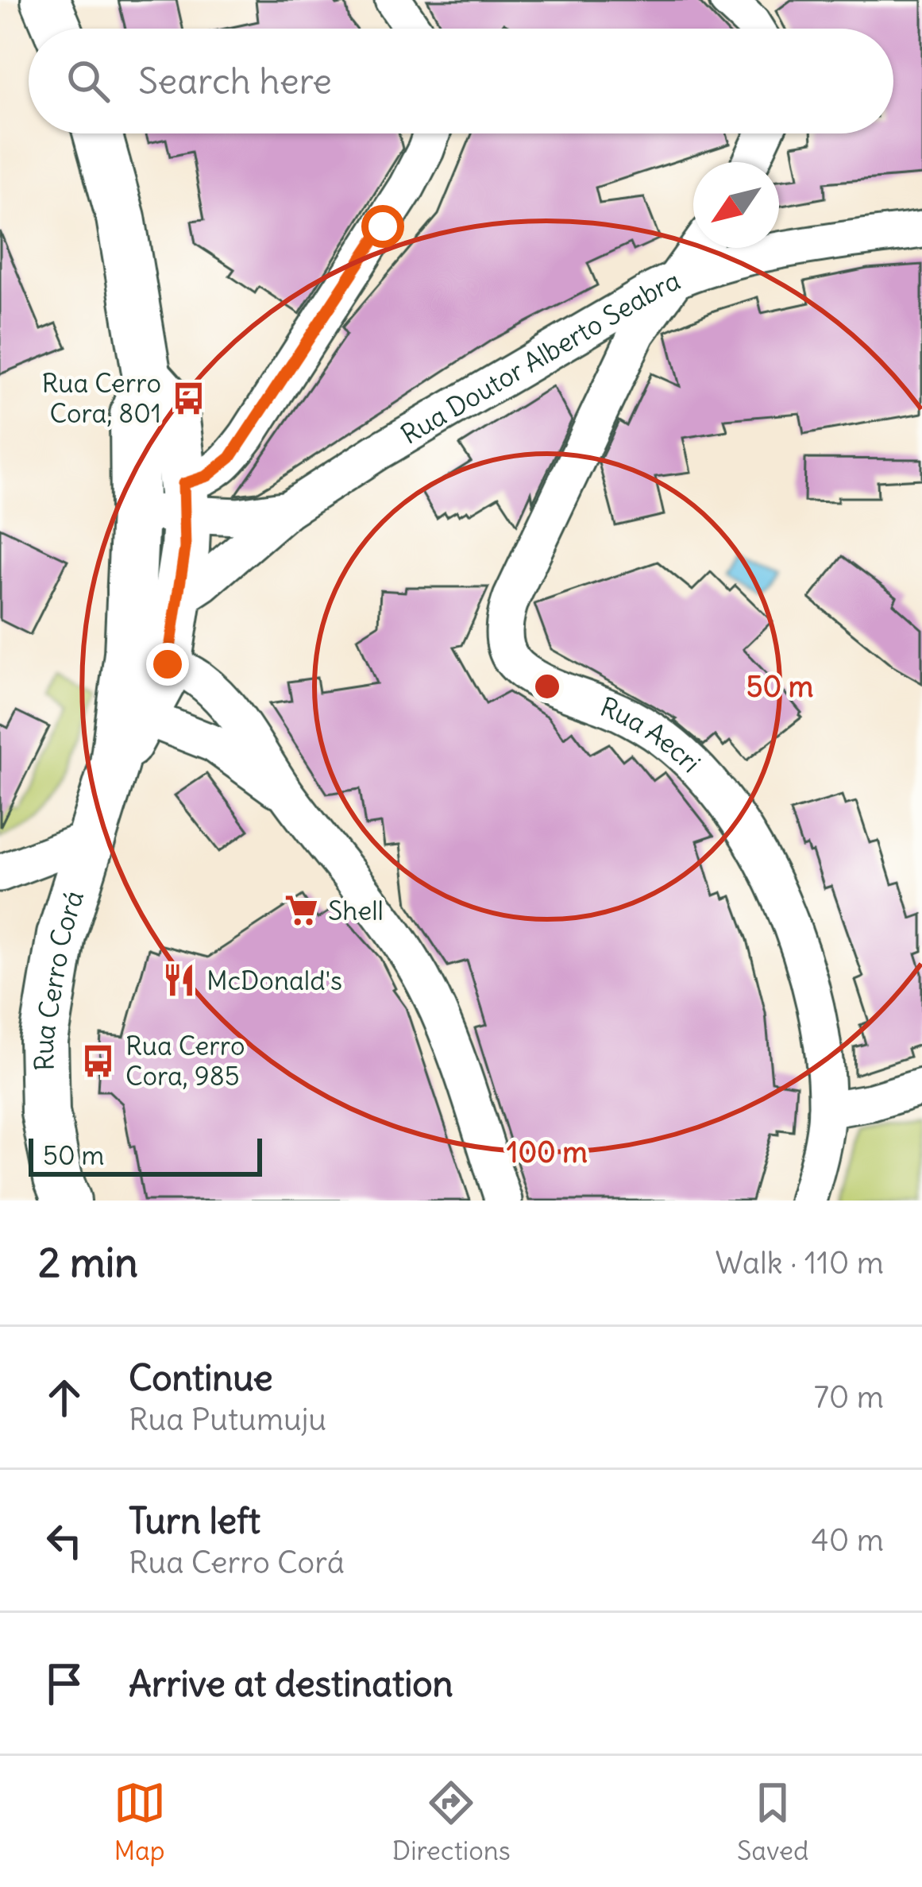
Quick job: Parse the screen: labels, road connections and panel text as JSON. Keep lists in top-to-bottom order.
{
  "streets": {
    "main road": ["Rua Cerro Corá"],
    "street": ["Rua Doutor Alberto Seabra", "Rua Aecri"]
  },
  "crossings": [
    ["Rua Doutor Alberto Seabra", "Rua Aecri"],
    ["Rua Doutor Alberto Seabra", "Rua Cerro Corá"]
  ],
  "places": {
    "bus stop": ["Rua Cerro Cora, 801", "Rua Cerro Cora, 985"],
    "supermarket": ["Shell"],
    "restaurant": ["McDonald's"]
  },
  "scale_bar": "50 m",
  "north": "bottom left",
  "page": {
    "search": "Search here",
    "scale": "50 m",
    "heading": ["2 min", "Walk · 110 m"],
    "list": [
      ["Continue", "Rua Putumuju", "70 m"],
      ["Turn left", "Rua Cerro Corá", "40 m"],
      "Arrive at destination"
    ],
    "nav": ["Map", "Directions", "Saved"]
  },
  "rings": ["50 m", "100 m"]
}
